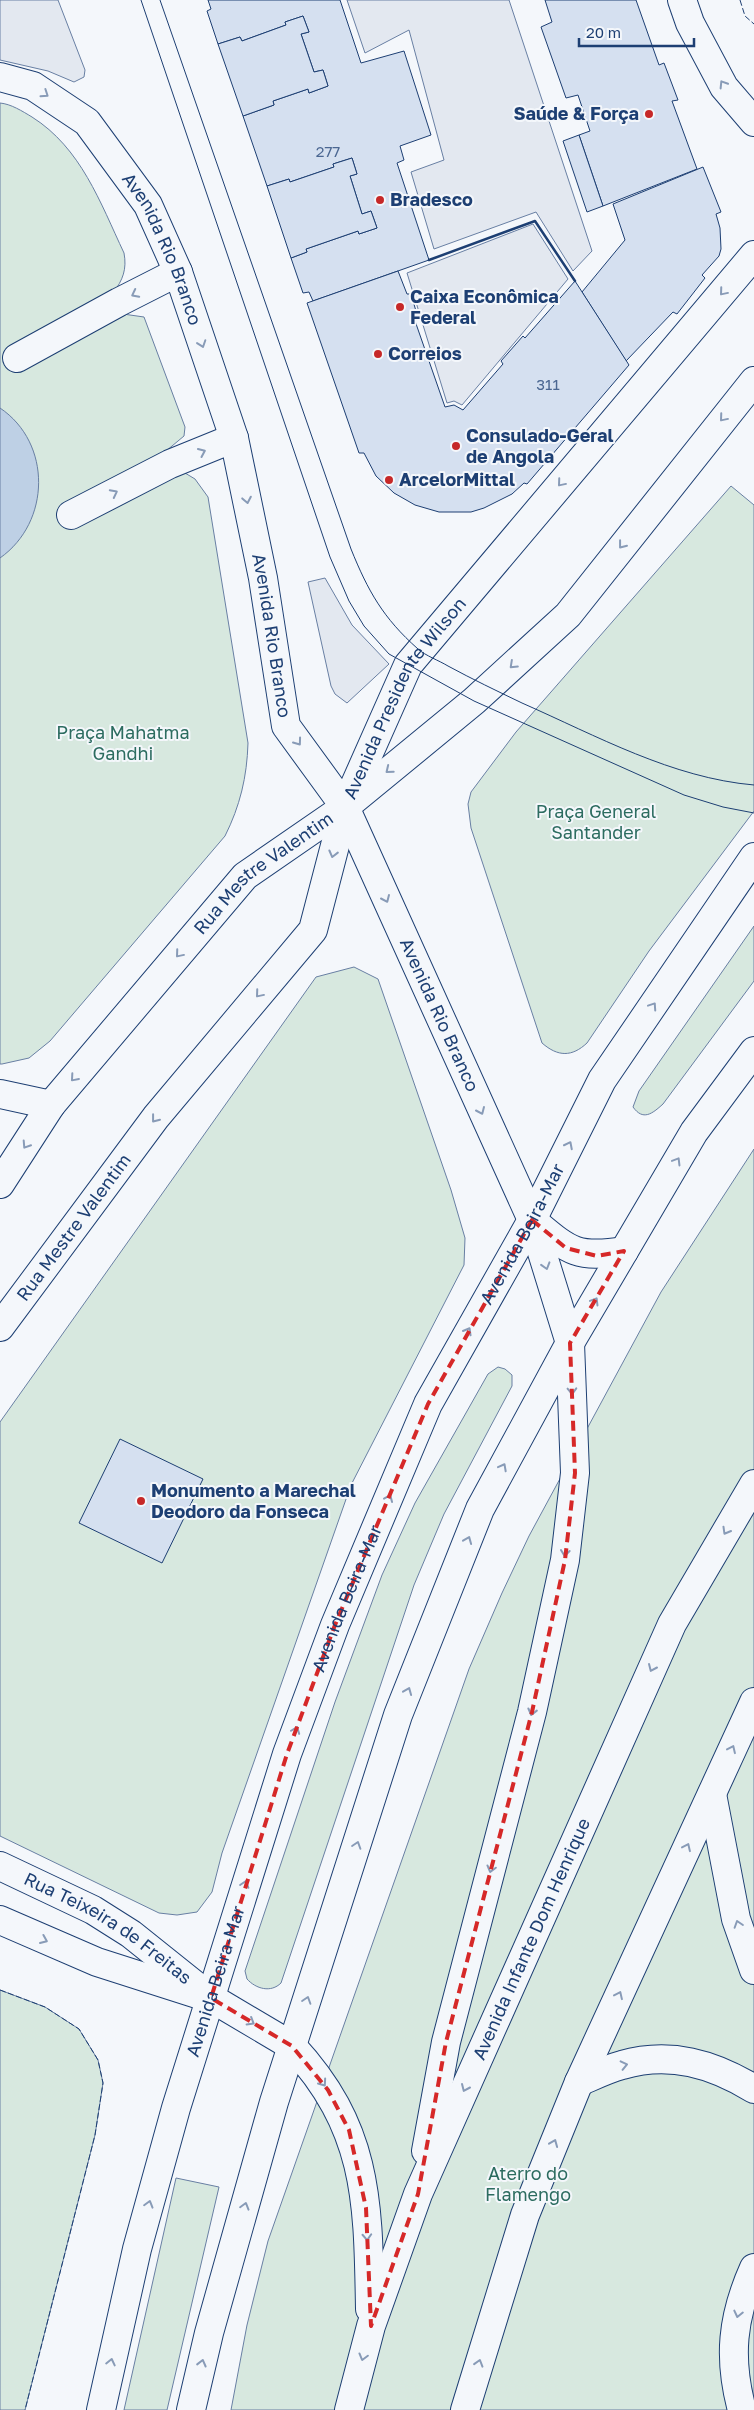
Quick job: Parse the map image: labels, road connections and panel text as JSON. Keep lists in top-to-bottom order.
{
  "streets": {
    "main road": [
      "Avenida Rio Branco",
      "Avenida Presidente Wilson",
      "Rua Mestre Valentim",
      "Avenida Beira-Mar",
      "Rua Teixeira de Freitas",
      "Avenida Infante Dom Henrique"
    ]
  },
  "crossings": [
    ["Avenida Rio Branco", "Avenida Presidente Wilson"],
    ["Avenida Rio Branco", "Rua Mestre Valentim"],
    ["Avenida Rio Branco", "Avenida Beira-Mar"],
    ["Avenida Rio Branco", "Avenida Infante Dom Henrique"],
    ["Avenida Presidente Wilson", "Rua Mestre Valentim"],
    ["Avenida Beira-Mar", "Rua Teixeira de Freitas"],
    ["Rua Teixeira de Freitas", "Avenida Infante Dom Henrique"]
  ],
  "one_way": ["Avenida Rio Branco", "Avenida Presidente Wilson", "Rua Mestre Valentim"],
  "parks": ["Praça Mahatma Gandhi", "Praça General Santander", "Aterro do Flamengo"],
  "places": [
    "Saúde & Força",
    "Bradesco",
    "Caixa Econômica Federal",
    "Correios",
    "Consulado-Geral de Angola",
    "ArcelorMittal",
    "Monumento a Marechal Deodoro da Fonseca"
  ],
  "house_numbers": ["277", "311"],
  "scale_bar": "20 m"
}
